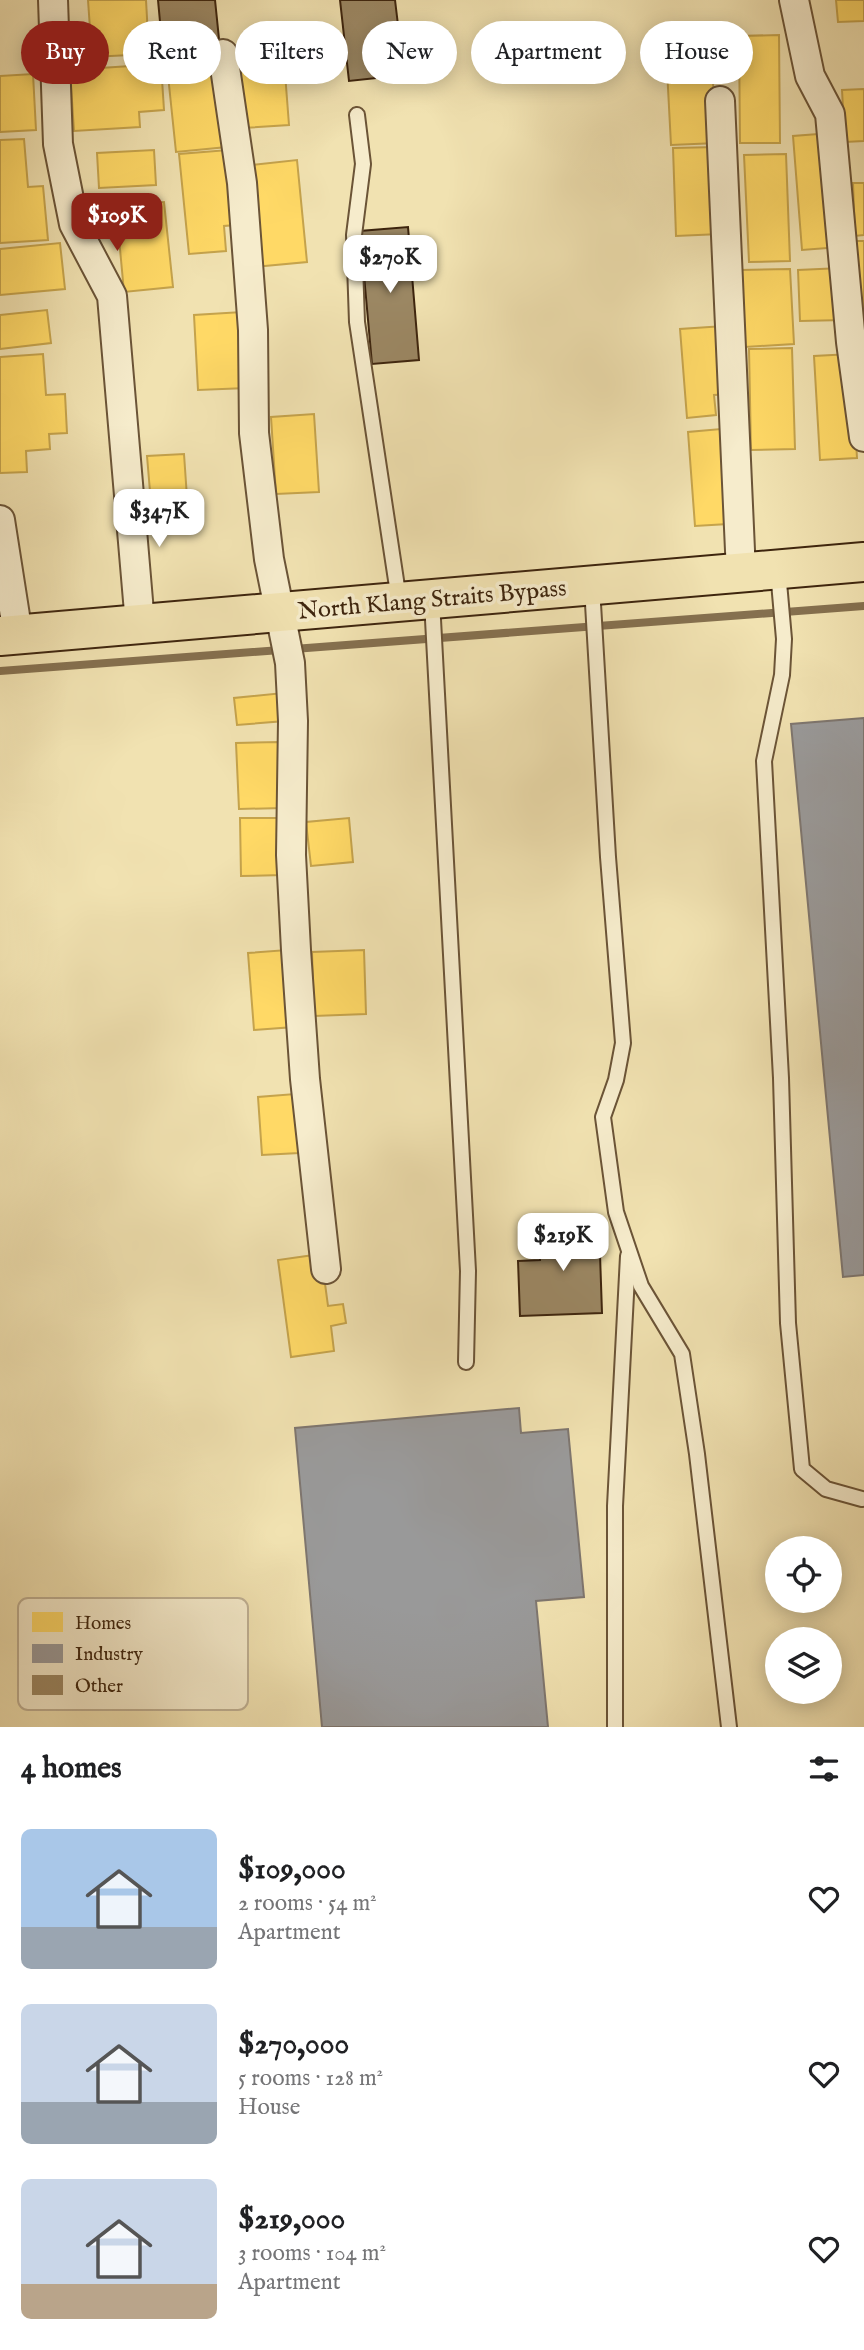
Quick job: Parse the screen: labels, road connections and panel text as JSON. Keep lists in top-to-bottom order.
{
  "streets": {
    "highway": ["North Klang Straits Bypass"]
  },
  "legend": ["Homes", "Industry", "Other"],
  "page": {
    "chip": [
      "Buy",
      "Rent",
      "Filters",
      "New",
      "Apartment",
      "House"
    ],
    "price": [
      "$109K",
      "$270K",
      "$347K",
      "$219K"
    ],
    "heading": "4 homes",
    "list": [
      {
        "name": "$109,000",
        "note": "2 rooms · 54 m² · Apartment"
      },
      {
        "name": "$270,000",
        "note": "5 rooms · 128 m² · House"
      },
      {
        "name": "$219,000",
        "note": "3 rooms · 104 m² · Apartment"
      }
    ]
  }
}
